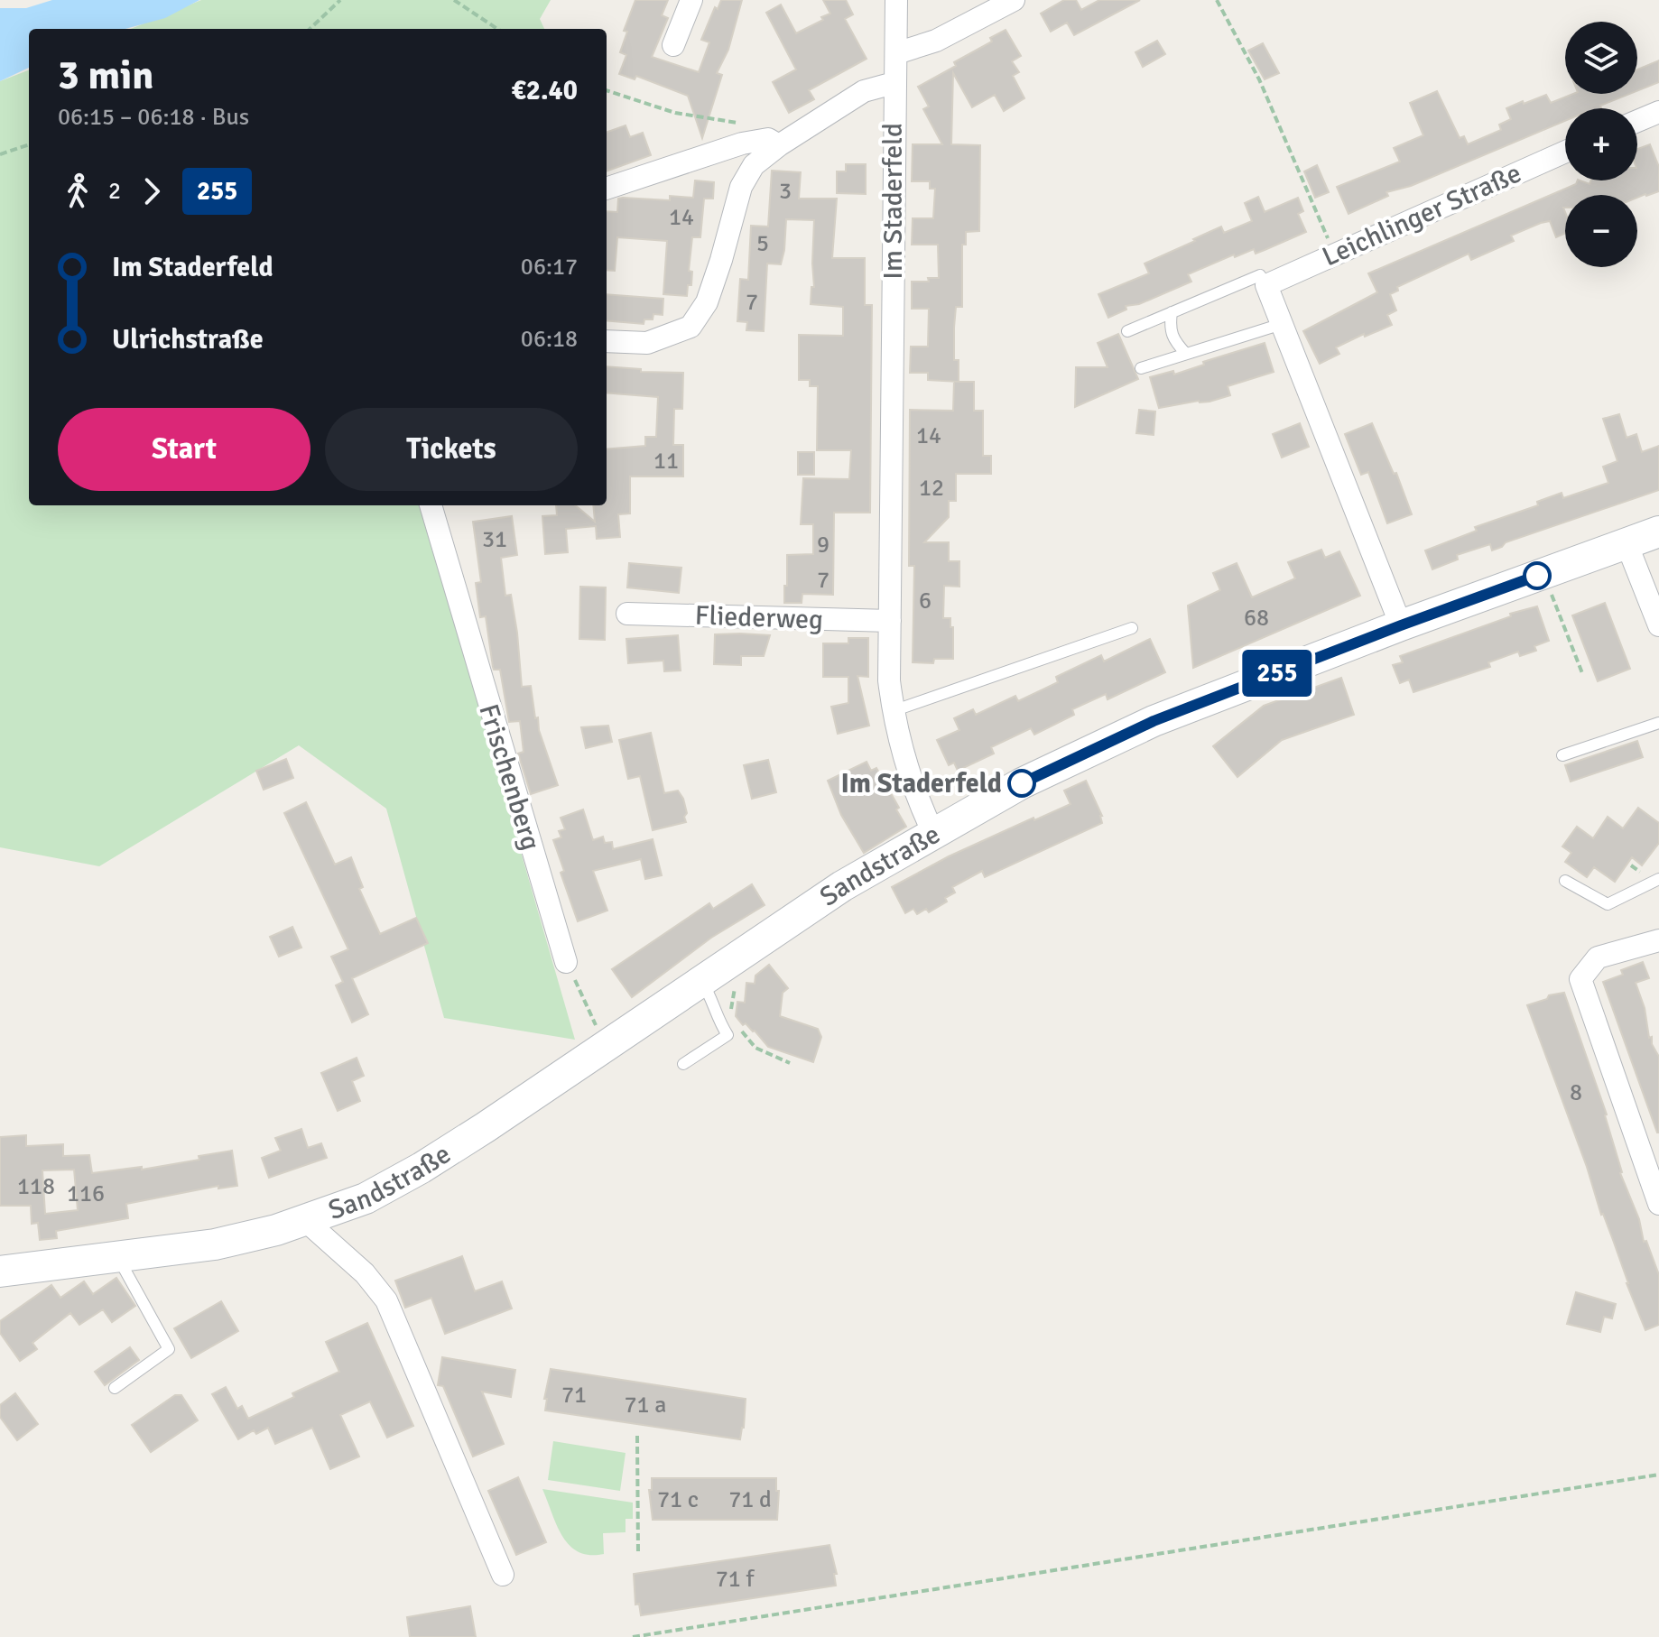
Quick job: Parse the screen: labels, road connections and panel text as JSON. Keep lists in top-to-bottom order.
{
  "streets": {
    "street": [
      "Im Staderfeld",
      "Leichlinger Straße",
      "Fliederweg",
      "Frischenberg",
      "Sandstraße"
    ]
  },
  "crossings": [
    ["Im Staderfeld", "Fliederweg"],
    ["Im Staderfeld", "Sandstraße"]
  ],
  "places": ["Im Staderfeld"],
  "lines": ["bus line 255"],
  "house_numbers": [
    "3",
    "14",
    "5",
    "7",
    "14",
    "11",
    "12",
    "31",
    "9",
    "7",
    "6",
    "68",
    "8",
    "118",
    "116",
    "71",
    "71 a",
    "71 c",
    "71 d",
    "71 f"
  ],
  "page": {
    "on_map": "255",
    "map_buttons": ["+", "−"],
    "heading": ["3 min", "06:15 – 06:18 · Bus", "€2.40"],
    "legs": ["2", "255"],
    "list": [
      {
        "name": "Im Staderfeld",
        "value": "06:17"
      },
      {
        "name": "Ulrichstraße",
        "value": "06:18"
      }
    ],
    "buttons": ["Start", "Tickets"]
  }
}
